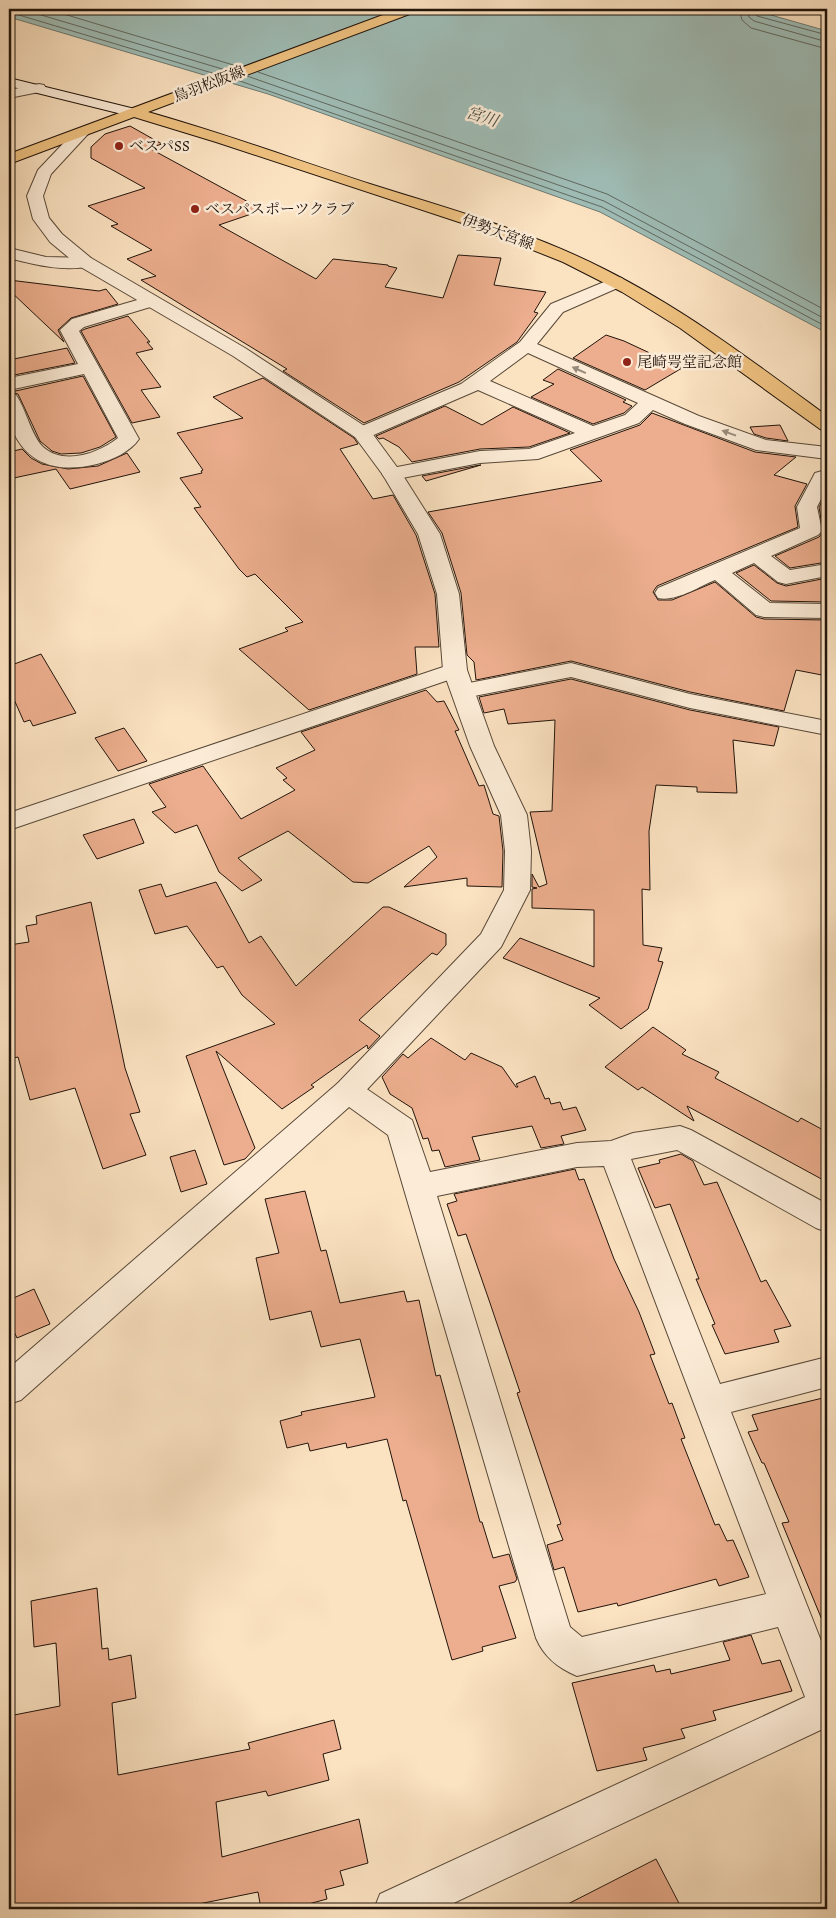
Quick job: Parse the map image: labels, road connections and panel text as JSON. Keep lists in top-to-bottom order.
{
  "streets": {
    "main road": ["鳥羽松阪線", "伊勢大宮線"]
  },
  "crossings": [
    ["鳥羽松阪線", "伊勢大宮線"]
  ],
  "water": ["宮川"],
  "places": ["ベスパSS", "ベスパスポーツクラブ", "尾崎咢堂記念館"]
}
